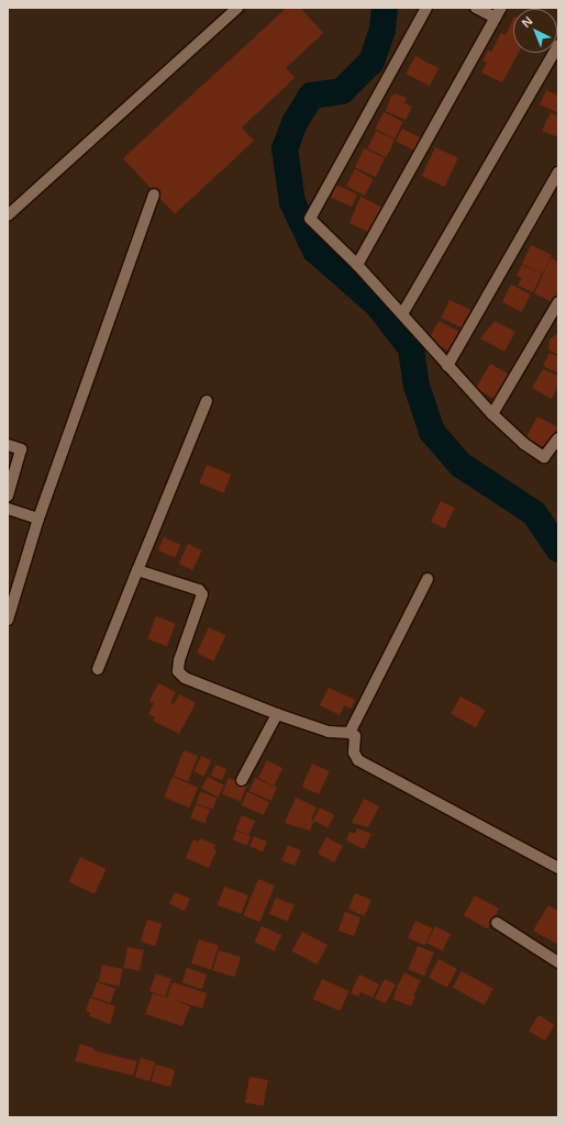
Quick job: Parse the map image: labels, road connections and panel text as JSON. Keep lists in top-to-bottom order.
{
  "north": "top left"
}
